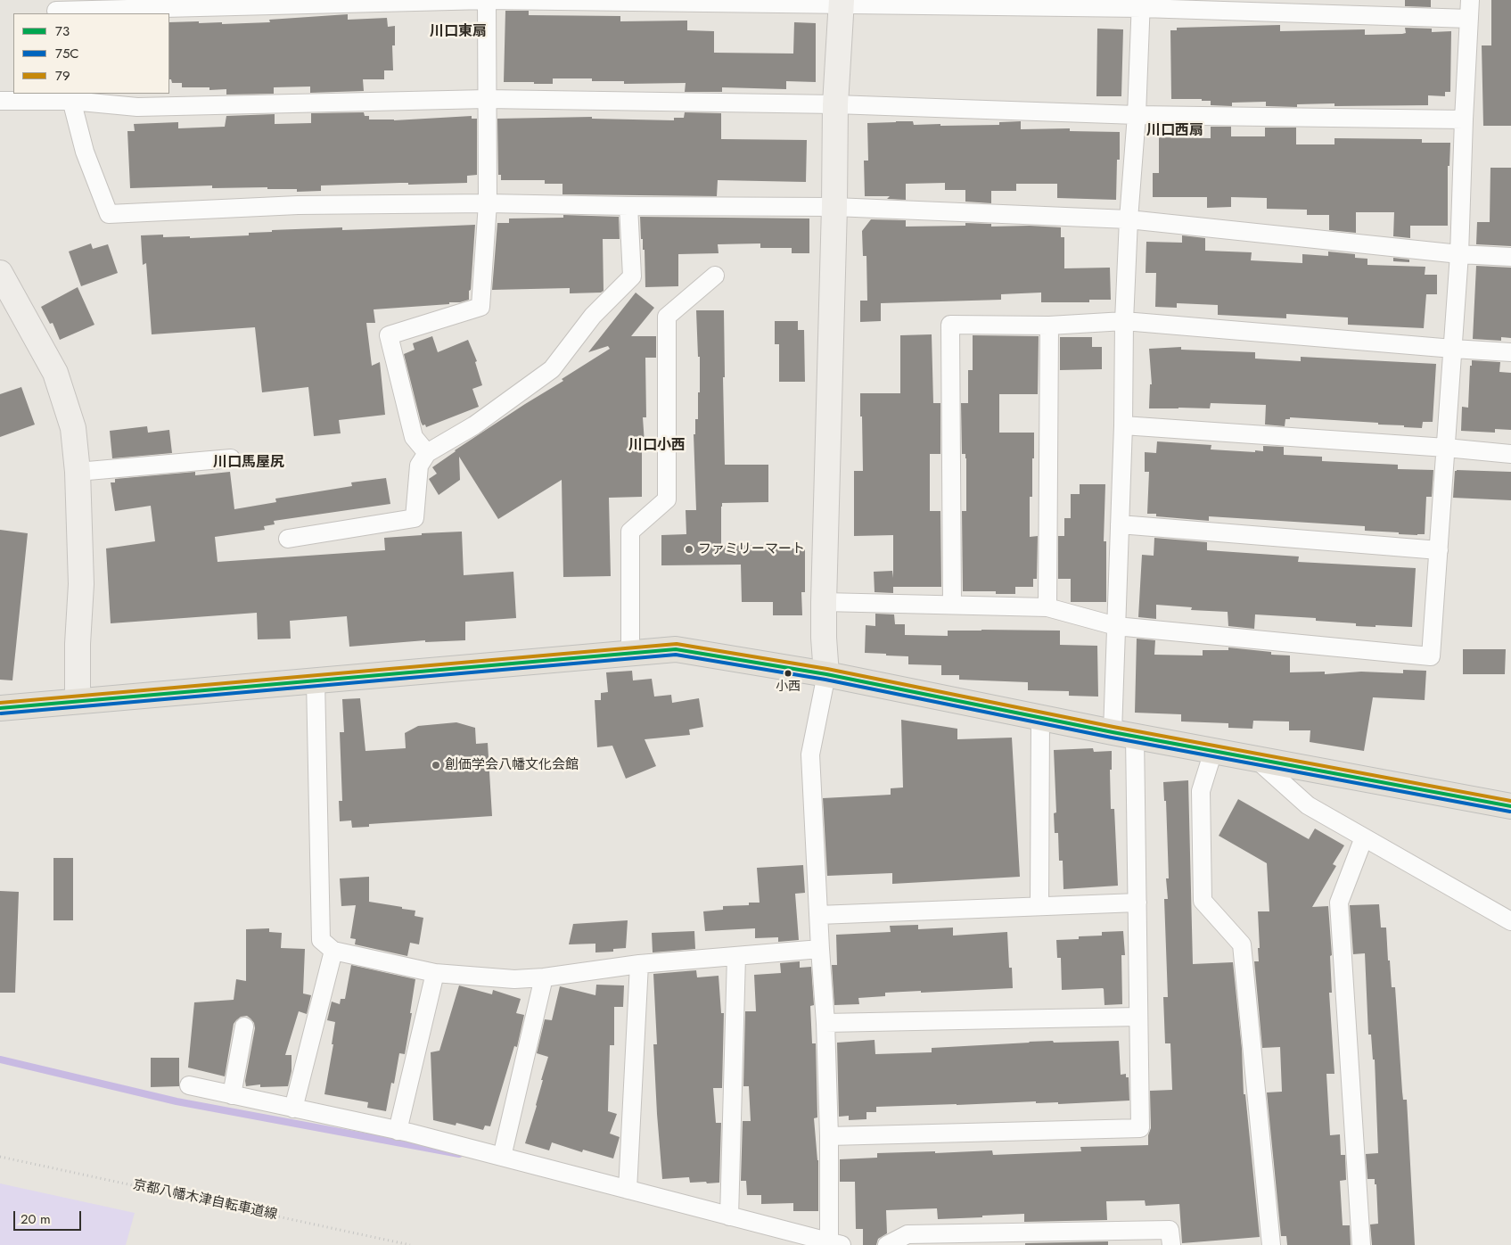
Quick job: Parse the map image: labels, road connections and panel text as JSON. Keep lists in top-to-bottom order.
{
  "streets": {
    "path": ["京都八幡木津自転車道線"]
  },
  "districts": [
    "川口東扇",
    "川口西扇",
    "川口小西",
    "川口馬屋尻"
  ],
  "places": ["ファミリーマート", "小西", "創価学会八幡文化会館"],
  "lines": ["transit line 79", "transit line 73", "transit line 75C"],
  "legend": ["73", "75C", "79"],
  "scale_bar": "20 m"
}
